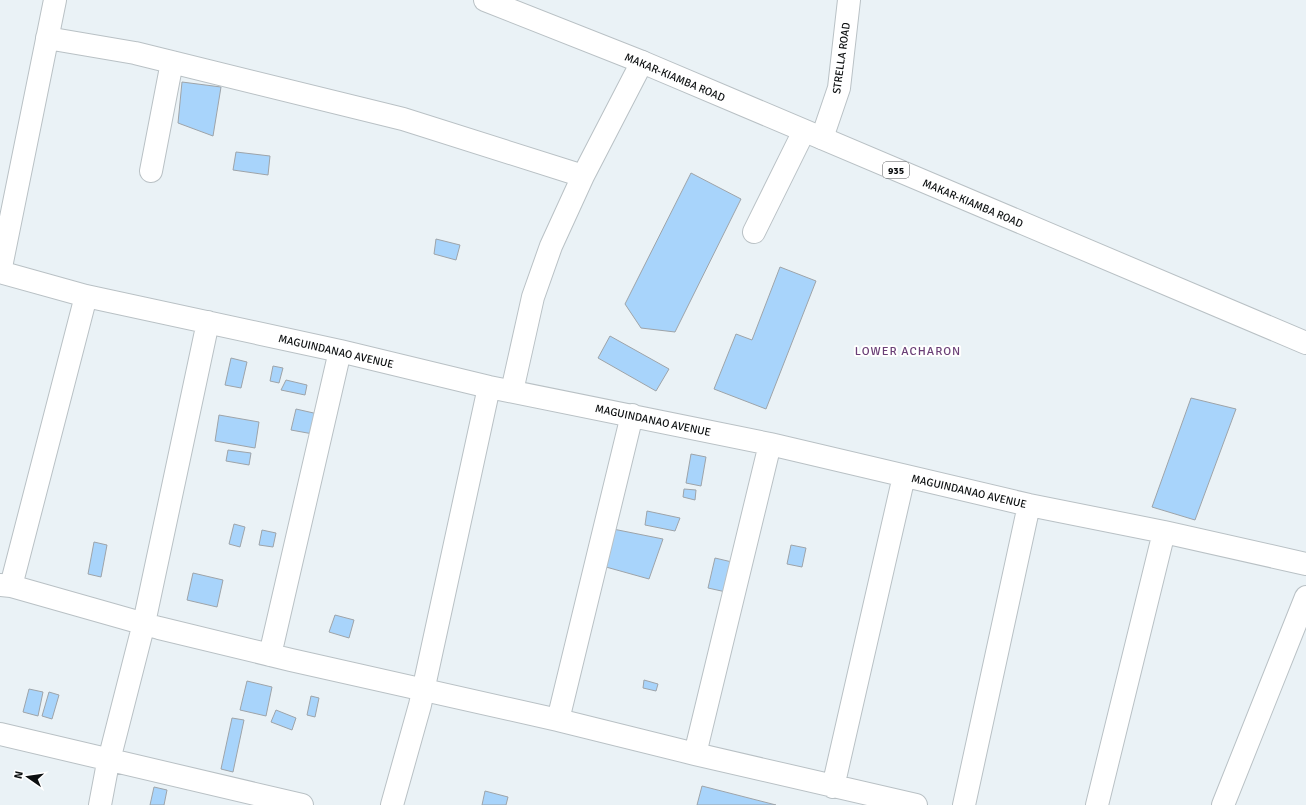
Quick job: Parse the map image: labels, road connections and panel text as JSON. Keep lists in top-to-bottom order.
{
  "streets": {
    "street": [
      "STRELLA ROAD",
      "MAKAR-KIAMBA ROAD",
      "935",
      "MAGUINDANAO AVENUE"
    ]
  },
  "crossings": [
    ["STRELLA ROAD", "MAKAR-KIAMBA ROAD"]
  ],
  "districts": ["LOWER ACHARON"],
  "north": "left"
}
